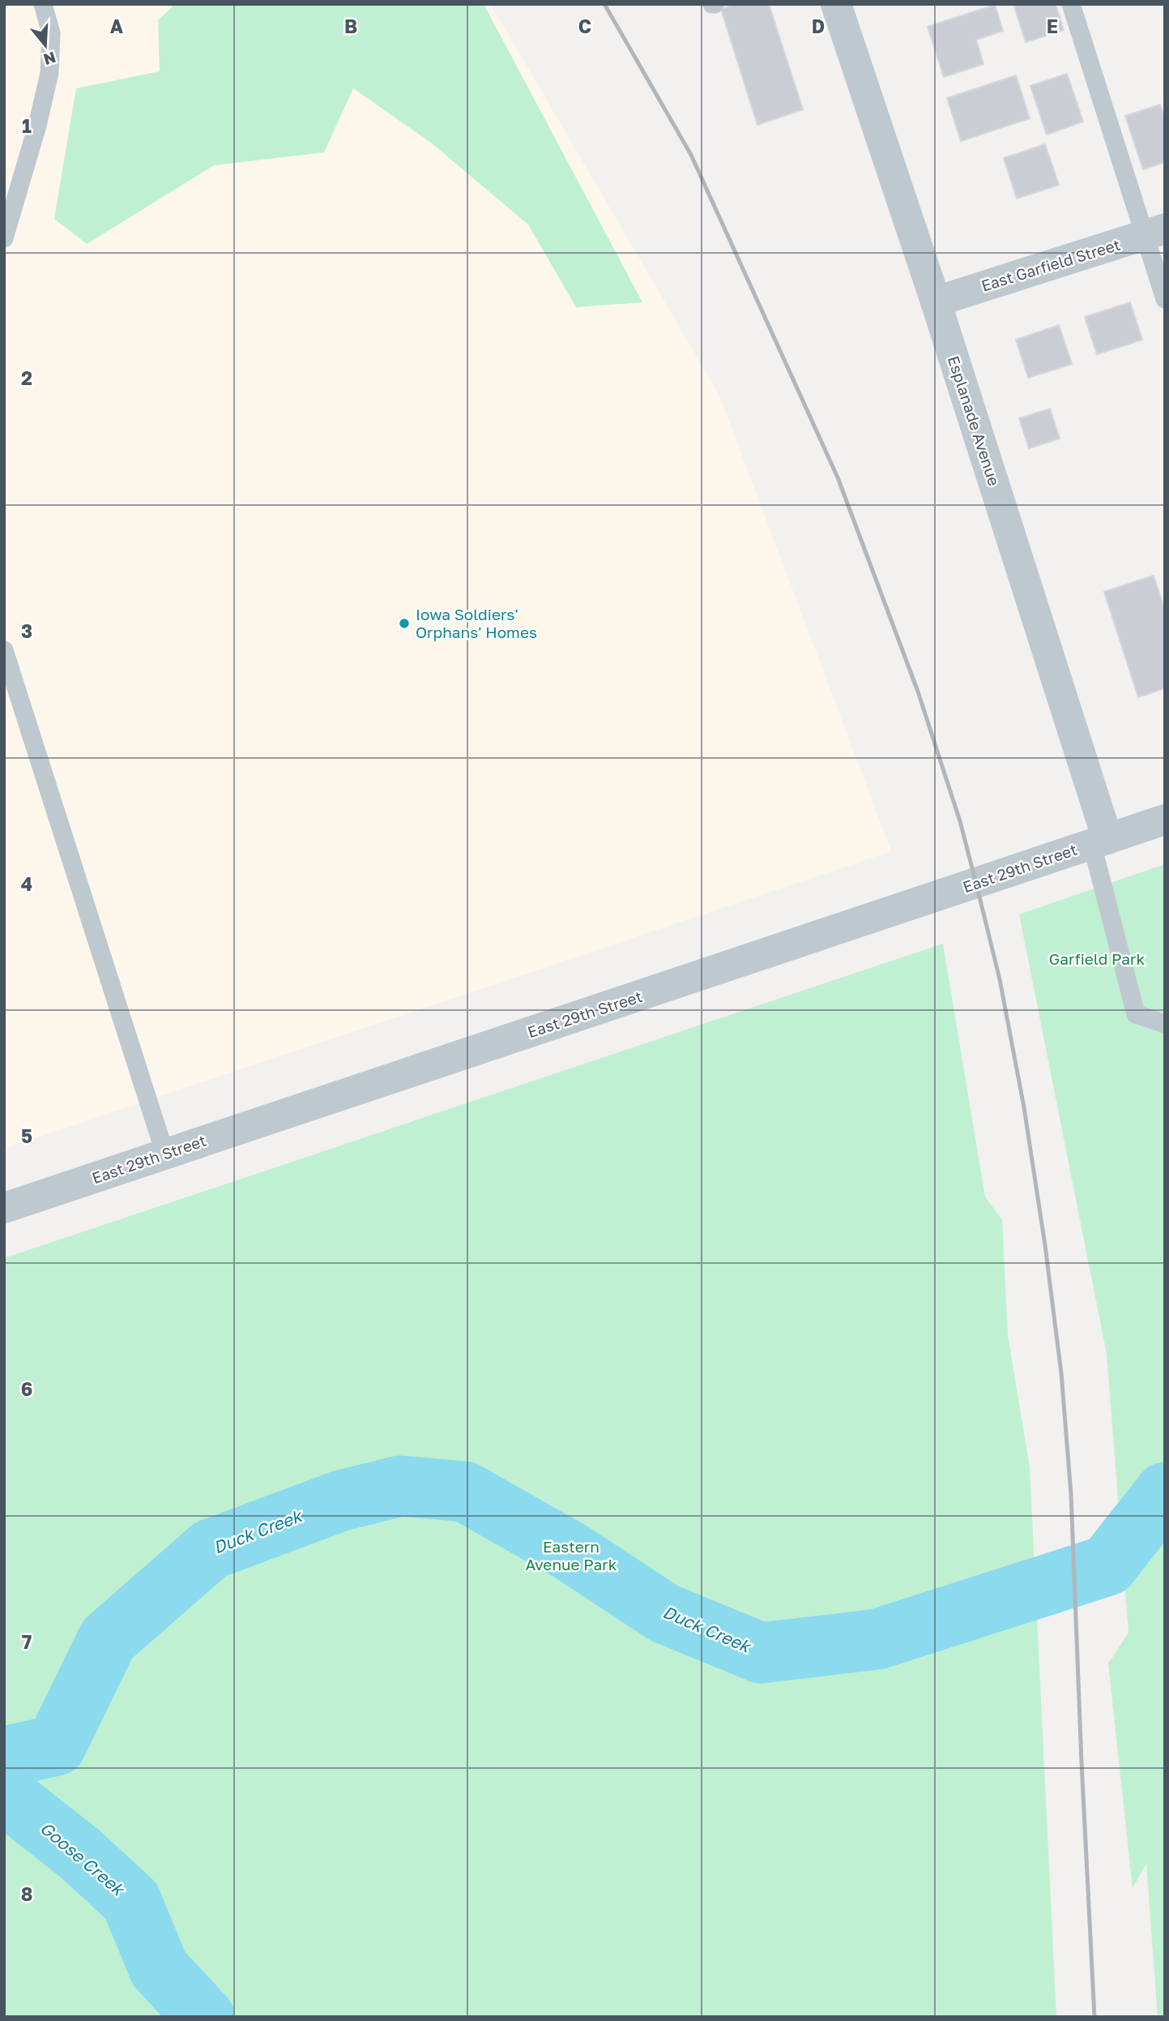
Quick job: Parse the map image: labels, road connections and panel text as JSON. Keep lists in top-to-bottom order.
{
  "streets": {
    "street": ["East Garfield Street", "Esplanade Avenue", "East 29th Street"]
  },
  "crossings": [
    ["East Garfield Street", "Esplanade Avenue"],
    ["Esplanade Avenue", "East 29th Street"]
  ],
  "water": ["Duck Creek", "Goose Creek"],
  "parks": ["Garfield Park", "Eastern Avenue Park"],
  "places": ["Iowa Soldiers' Orphans' Homes"],
  "north": "bottom",
  "grid": {
    "columns": [
      "A",
      "B",
      "C",
      "D",
      "E"
    ],
    "rows": [
      "1",
      "2",
      "3",
      "4",
      "5",
      "6",
      "7",
      "8"
    ]
  }
}
